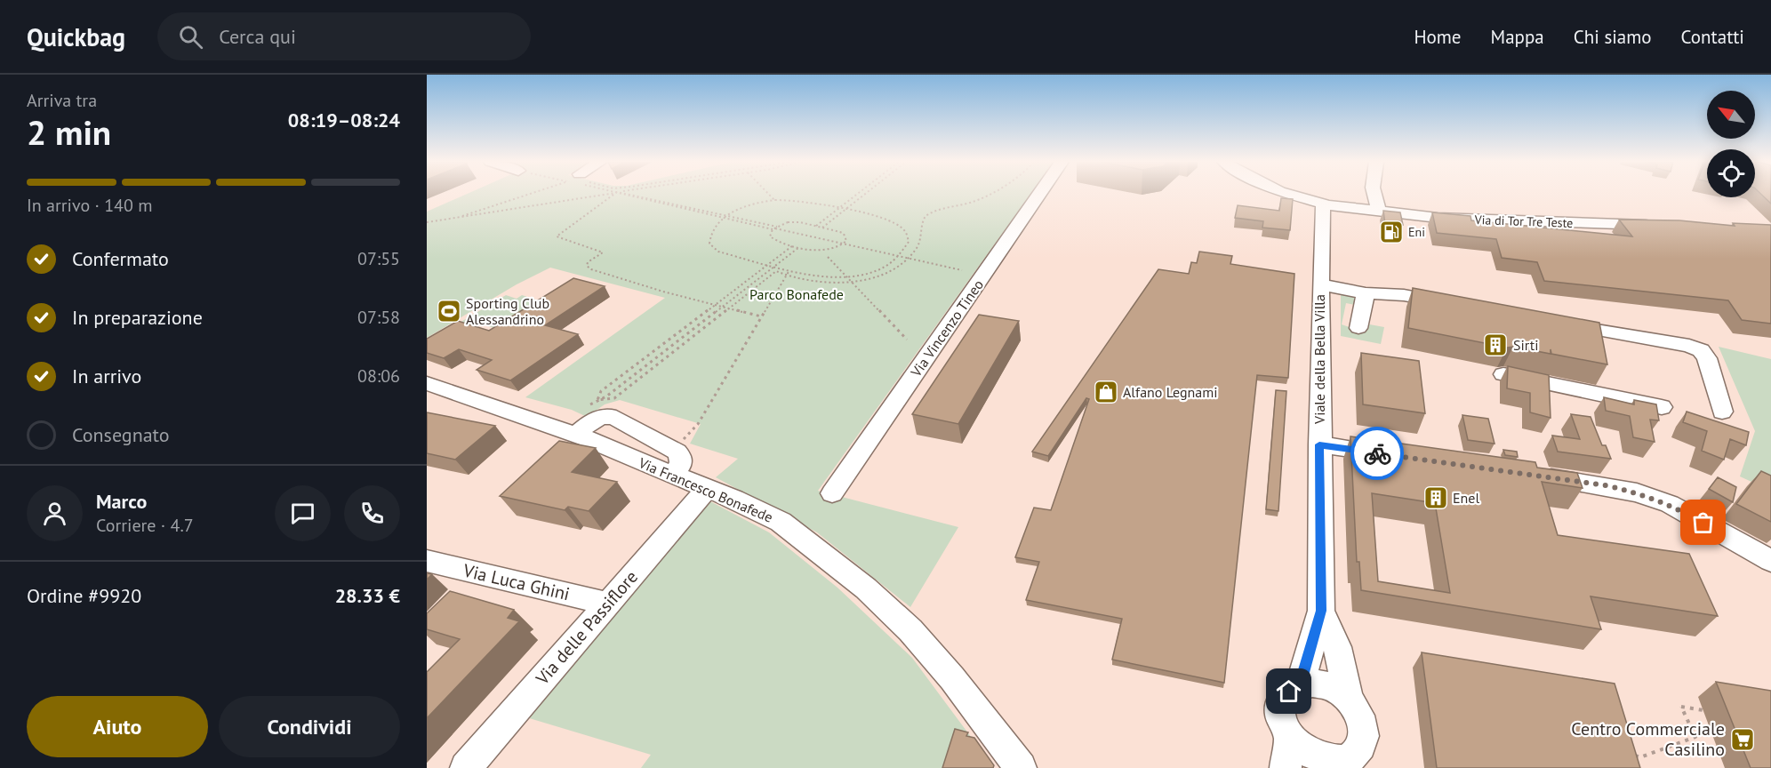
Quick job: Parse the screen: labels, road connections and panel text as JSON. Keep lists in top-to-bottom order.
{
  "streets": {
    "street": [
      "Via di Tor Tre Teste",
      "Via Vincenzo Tineo",
      "Viale della Bella Villa",
      "Via Francesco Bonafede",
      "Via Luca Ghini",
      "Via delle Passiflore"
    ]
  },
  "crossings": [
    ["Via di Tor Tre Teste", "Viale della Bella Villa"],
    ["Via Francesco Bonafede", "Via delle Passiflore"],
    ["Via Luca Ghini", "Via delle Passiflore"]
  ],
  "parks": ["Parco Bonafede"],
  "places": {
    "fuel station": ["Eni"],
    "sports": ["Sporting Club Alessandrino"],
    "building": ["Sirti", "Enel"],
    "shop": ["Alfano Legnami"],
    "supermarket": ["Centro Commerciale Casilino"]
  },
  "north": "top left",
  "page": {
    "header": "Quickbag",
    "search": "Cerca qui",
    "nav": [
      "Home",
      "Mappa",
      "Chi siamo",
      "Contatti"
    ],
    "heading": ["2 min", "Arriva tra", "08:19–08:24"],
    "panel": [
      "Marco",
      "Corriere · 4.7",
      "Ordine #9920",
      "28.33 €"
    ],
    "bar": "In arrivo · 140 m",
    "list": [
      ["Confermato", "07:55"],
      ["In preparazione", "07:58"],
      ["In arrivo", "08:06"],
      "Consegnato"
    ],
    "buttons": ["Aiuto", "Condividi"]
  }
}
